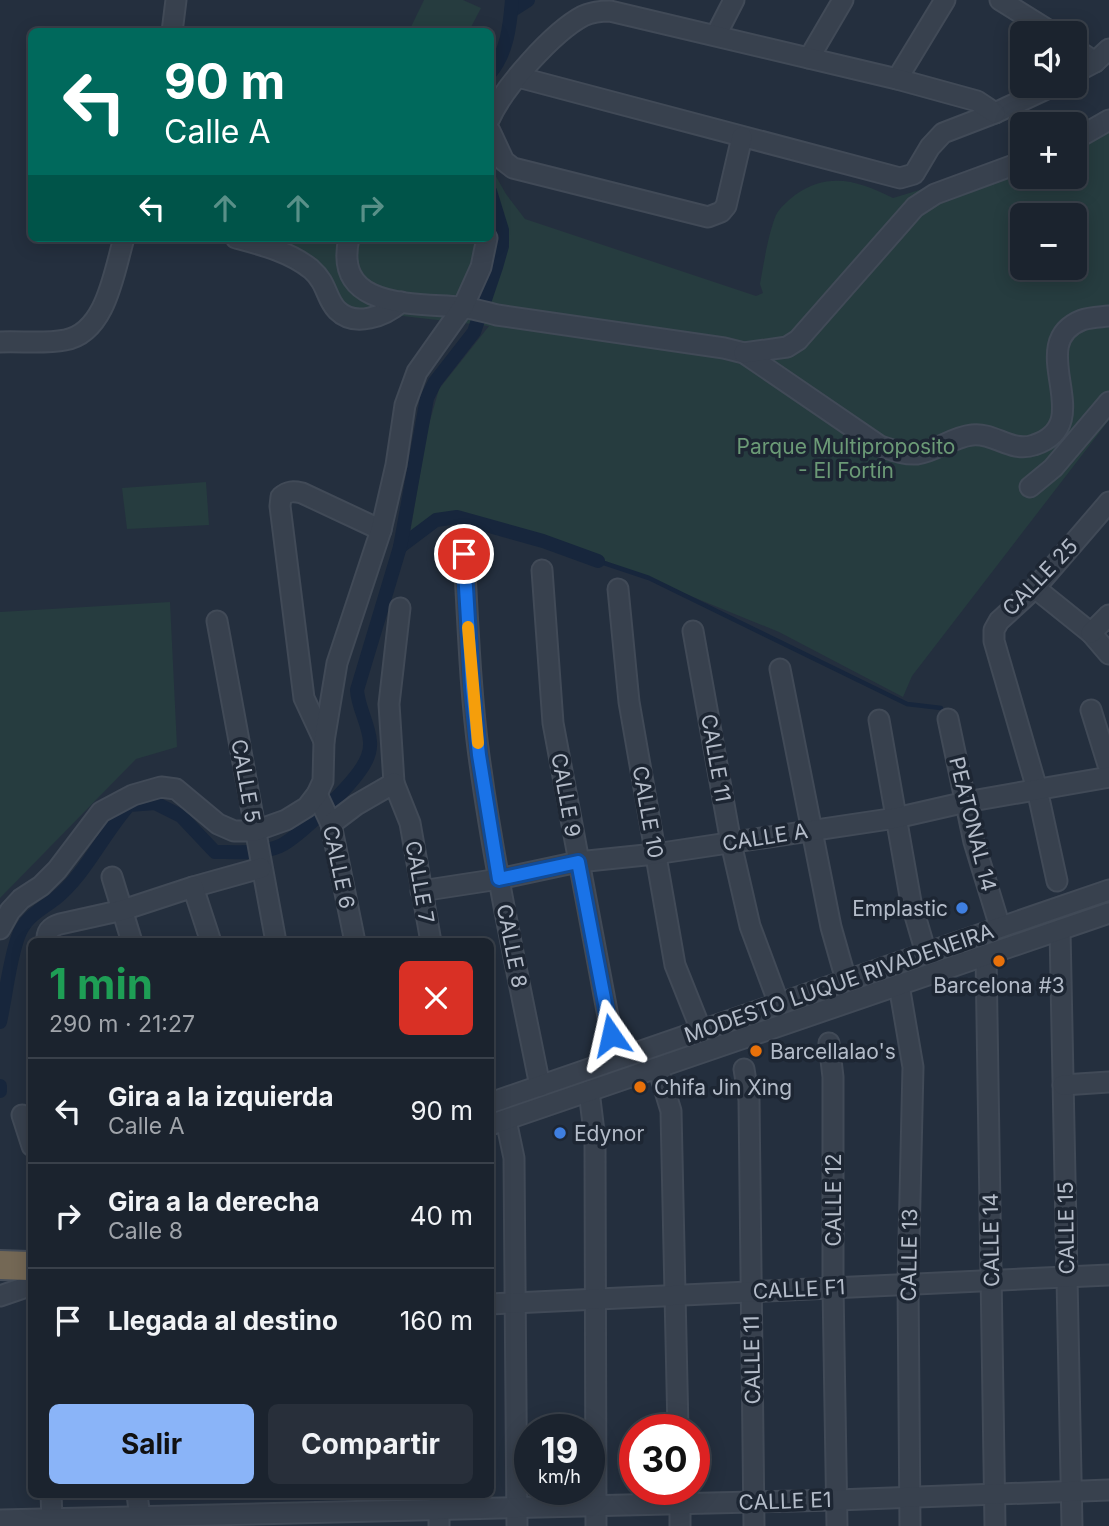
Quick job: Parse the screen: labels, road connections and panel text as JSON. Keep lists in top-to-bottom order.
{
  "streets": {
    "street": [
      "CALLE 25",
      "CALLE 11",
      "CALLE 5",
      "CALLE 9",
      "CALLE 10",
      "PEATONAL 14",
      "CALLE A",
      "CALLE 6",
      "CALLE 7",
      "CALLE 8",
      "MODESTO LUQUE RIVADENEIRA",
      "CALLE 12",
      "CALLE 15",
      "CALLE 14",
      "CALLE 13",
      "CALLE F1",
      "CALLE E1"
    ]
  },
  "crossings": [
    ["CALLE 25", "CALLE A"],
    ["CALLE 11", "CALLE A"],
    ["CALLE 11", "MODESTO LUQUE RIVADENEIRA"],
    ["CALLE 11", "CALLE F1"],
    ["CALLE 11", "CALLE E1"],
    ["CALLE 9", "CALLE A"],
    ["CALLE 9", "MODESTO LUQUE RIVADENEIRA"],
    ["CALLE 10", "CALLE A"],
    ["CALLE 10", "MODESTO LUQUE RIVADENEIRA"],
    ["PEATONAL 14", "CALLE A"],
    ["PEATONAL 14", "MODESTO LUQUE RIVADENEIRA"],
    ["CALLE A", "CALLE 7"],
    ["CALLE A", "CALLE 8"],
    ["CALLE 8", "MODESTO LUQUE RIVADENEIRA"],
    ["MODESTO LUQUE RIVADENEIRA", "CALLE 15"],
    ["MODESTO LUQUE RIVADENEIRA", "CALLE 14"],
    ["MODESTO LUQUE RIVADENEIRA", "CALLE 13"],
    ["CALLE 12", "CALLE F1"],
    ["CALLE 12", "CALLE E1"],
    ["CALLE 15", "CALLE F1"],
    ["CALLE 15", "CALLE E1"],
    ["CALLE 14", "CALLE F1"],
    ["CALLE 14", "CALLE E1"],
    ["CALLE 13", "CALLE F1"],
    ["CALLE 13", "CALLE E1"]
  ],
  "parks": ["Parque Multiproposito - El Fortín"],
  "places": [
    "Emplastic",
    "Barcelona #3",
    "Barcellalao's",
    "Chifa Jin Xing",
    "Edynor"
  ],
  "page": {
    "map_buttons": ["+", "−"],
    "turn": ["90 m", "Calle A"],
    "heading": ["1 min", "290 m · 21:27"],
    "list": [
      {
        "name": "Gira a la izquierda",
        "note": "Calle A",
        "value": "90 m"
      },
      {
        "name": "Gira a la derecha",
        "note": "Calle 8",
        "value": "40 m"
      },
      {
        "name": "Llegada al destino",
        "value": "160 m"
      }
    ],
    "buttons": ["Salir", "Compartir"],
    "speed": "19 km/h",
    "limit": "30"
  }
}
